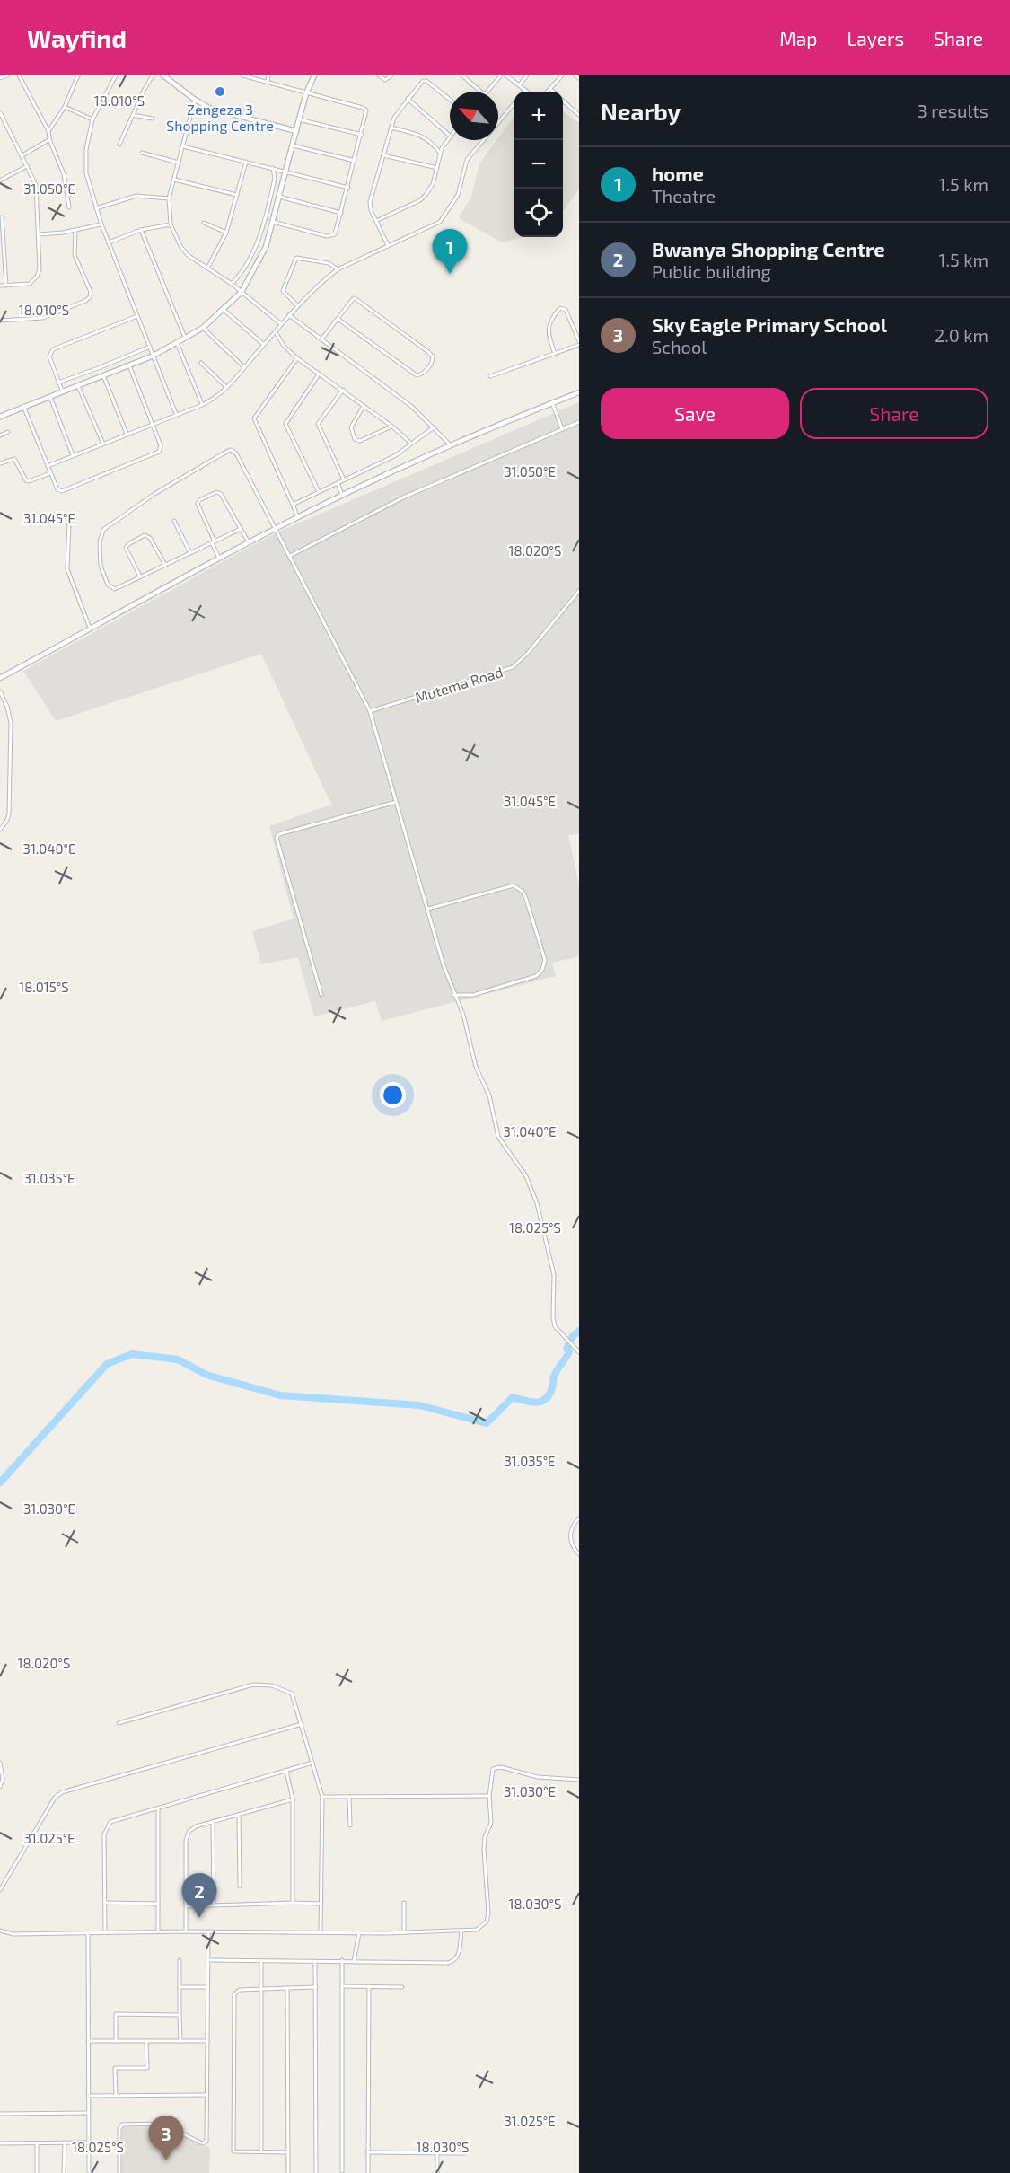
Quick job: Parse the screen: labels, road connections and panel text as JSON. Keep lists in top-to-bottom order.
{
  "streets": {
    "street": ["Mutema Road"]
  },
  "places": ["Zengeza 3 Shopping Centre"],
  "north": "top left",
  "page": {
    "header": "Wayfind",
    "nav": ["Map", "Layers", "Share"],
    "heading": ["Nearby", "3 results"],
    "map_buttons": ["+", "−"],
    "list": [
      {
        "mark": "1",
        "name": "home",
        "note": "Theatre",
        "value": "1.5 km"
      },
      {
        "mark": "2",
        "name": "Bwanya Shopping Centre",
        "note": "Public building",
        "value": "1.5 km"
      },
      {
        "mark": "3",
        "name": "Sky Eagle Primary School",
        "note": "School",
        "value": "2.0 km"
      }
    ],
    "pins": ["1", "2", "3"],
    "buttons": ["Save", "Share"]
  },
  "coordinates": [
    "18.010°S",
    "31.050°E",
    "31.045°E",
    "18.020°S",
    "31.040°E",
    "18.015°S",
    "31.035°E",
    "18.025°S",
    "31.030°E",
    "31.025°E",
    "18.030°S"
  ]
}
